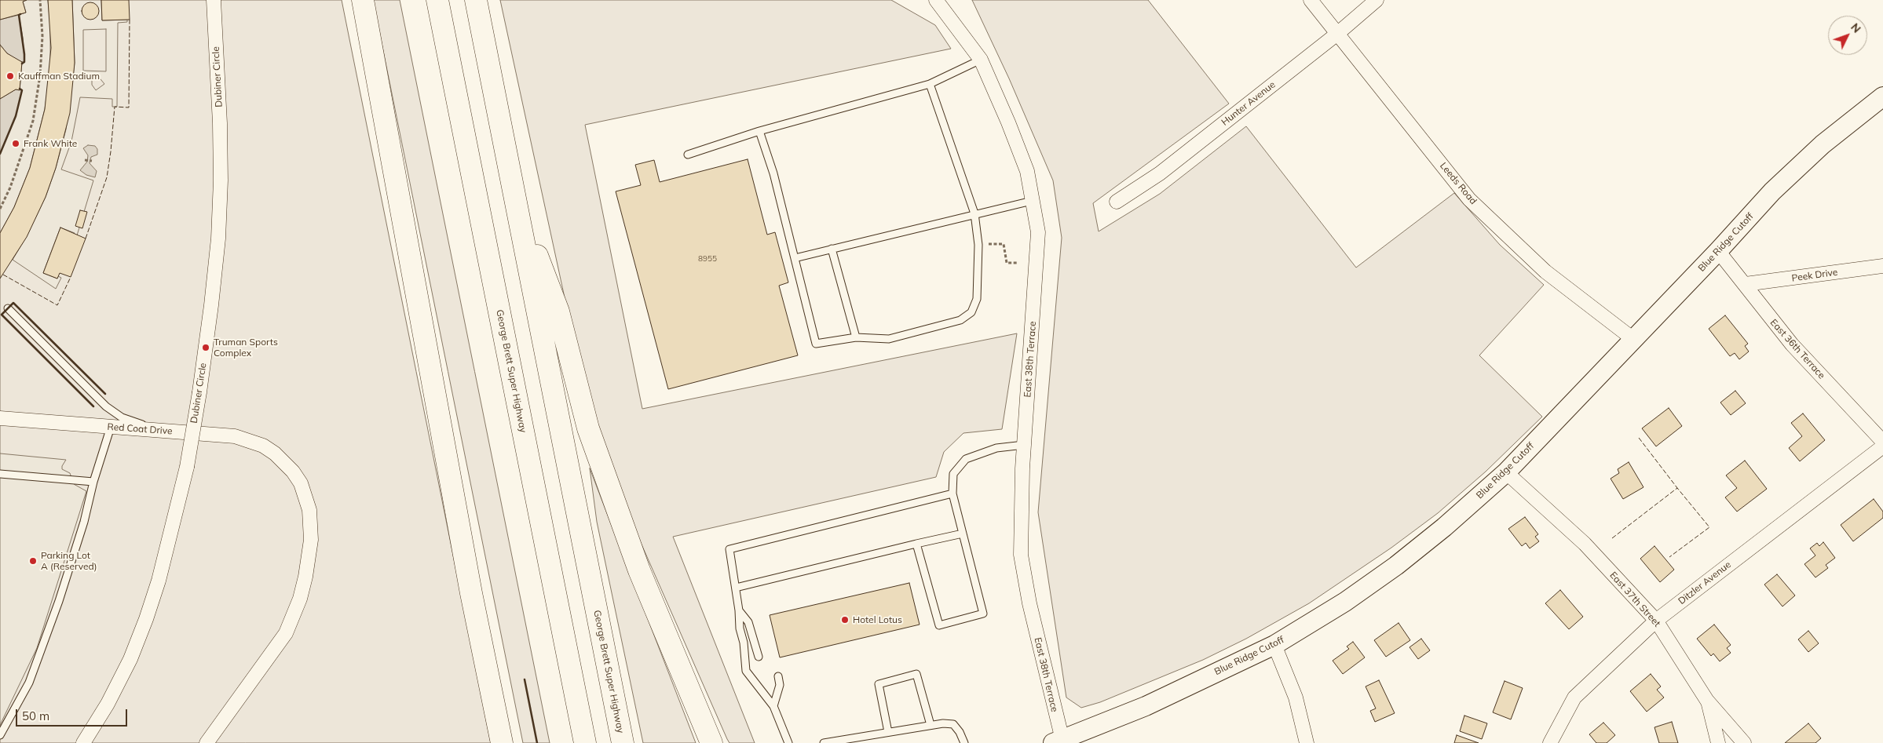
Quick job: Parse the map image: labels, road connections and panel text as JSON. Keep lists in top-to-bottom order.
{
  "streets": {
    "highway": ["George Brett Super Highway"],
    "main road": ["Blue Ridge Cutoff"],
    "street": [
      "Dubiner Circle",
      "Hunter Avenue",
      "Leeds Road",
      "Peek Drive",
      "East 36th Terrace",
      "East 38th Terrace",
      "Red Coat Drive",
      "Ditzler Avenue",
      "East 37th Street"
    ]
  },
  "crossings": [
    ["Hunter Avenue", "Leeds Road"],
    ["Leeds Road", "Blue Ridge Cutoff"],
    ["Blue Ridge Cutoff", "East 36th Terrace"],
    ["Blue Ridge Cutoff", "East 38th Terrace"],
    ["Blue Ridge Cutoff", "East 37th Street"],
    ["Peek Drive", "East 36th Terrace"],
    ["Ditzler Avenue", "East 37th Street"]
  ],
  "places": [
    "Kauffman Stadium",
    "Frank White",
    "Truman Sports Complex",
    "Parking Lot A (Reserved)",
    "Hotel Lotus"
  ],
  "house_numbers": ["8955"],
  "scale_bar": "50 m",
  "north": "top right"
}
